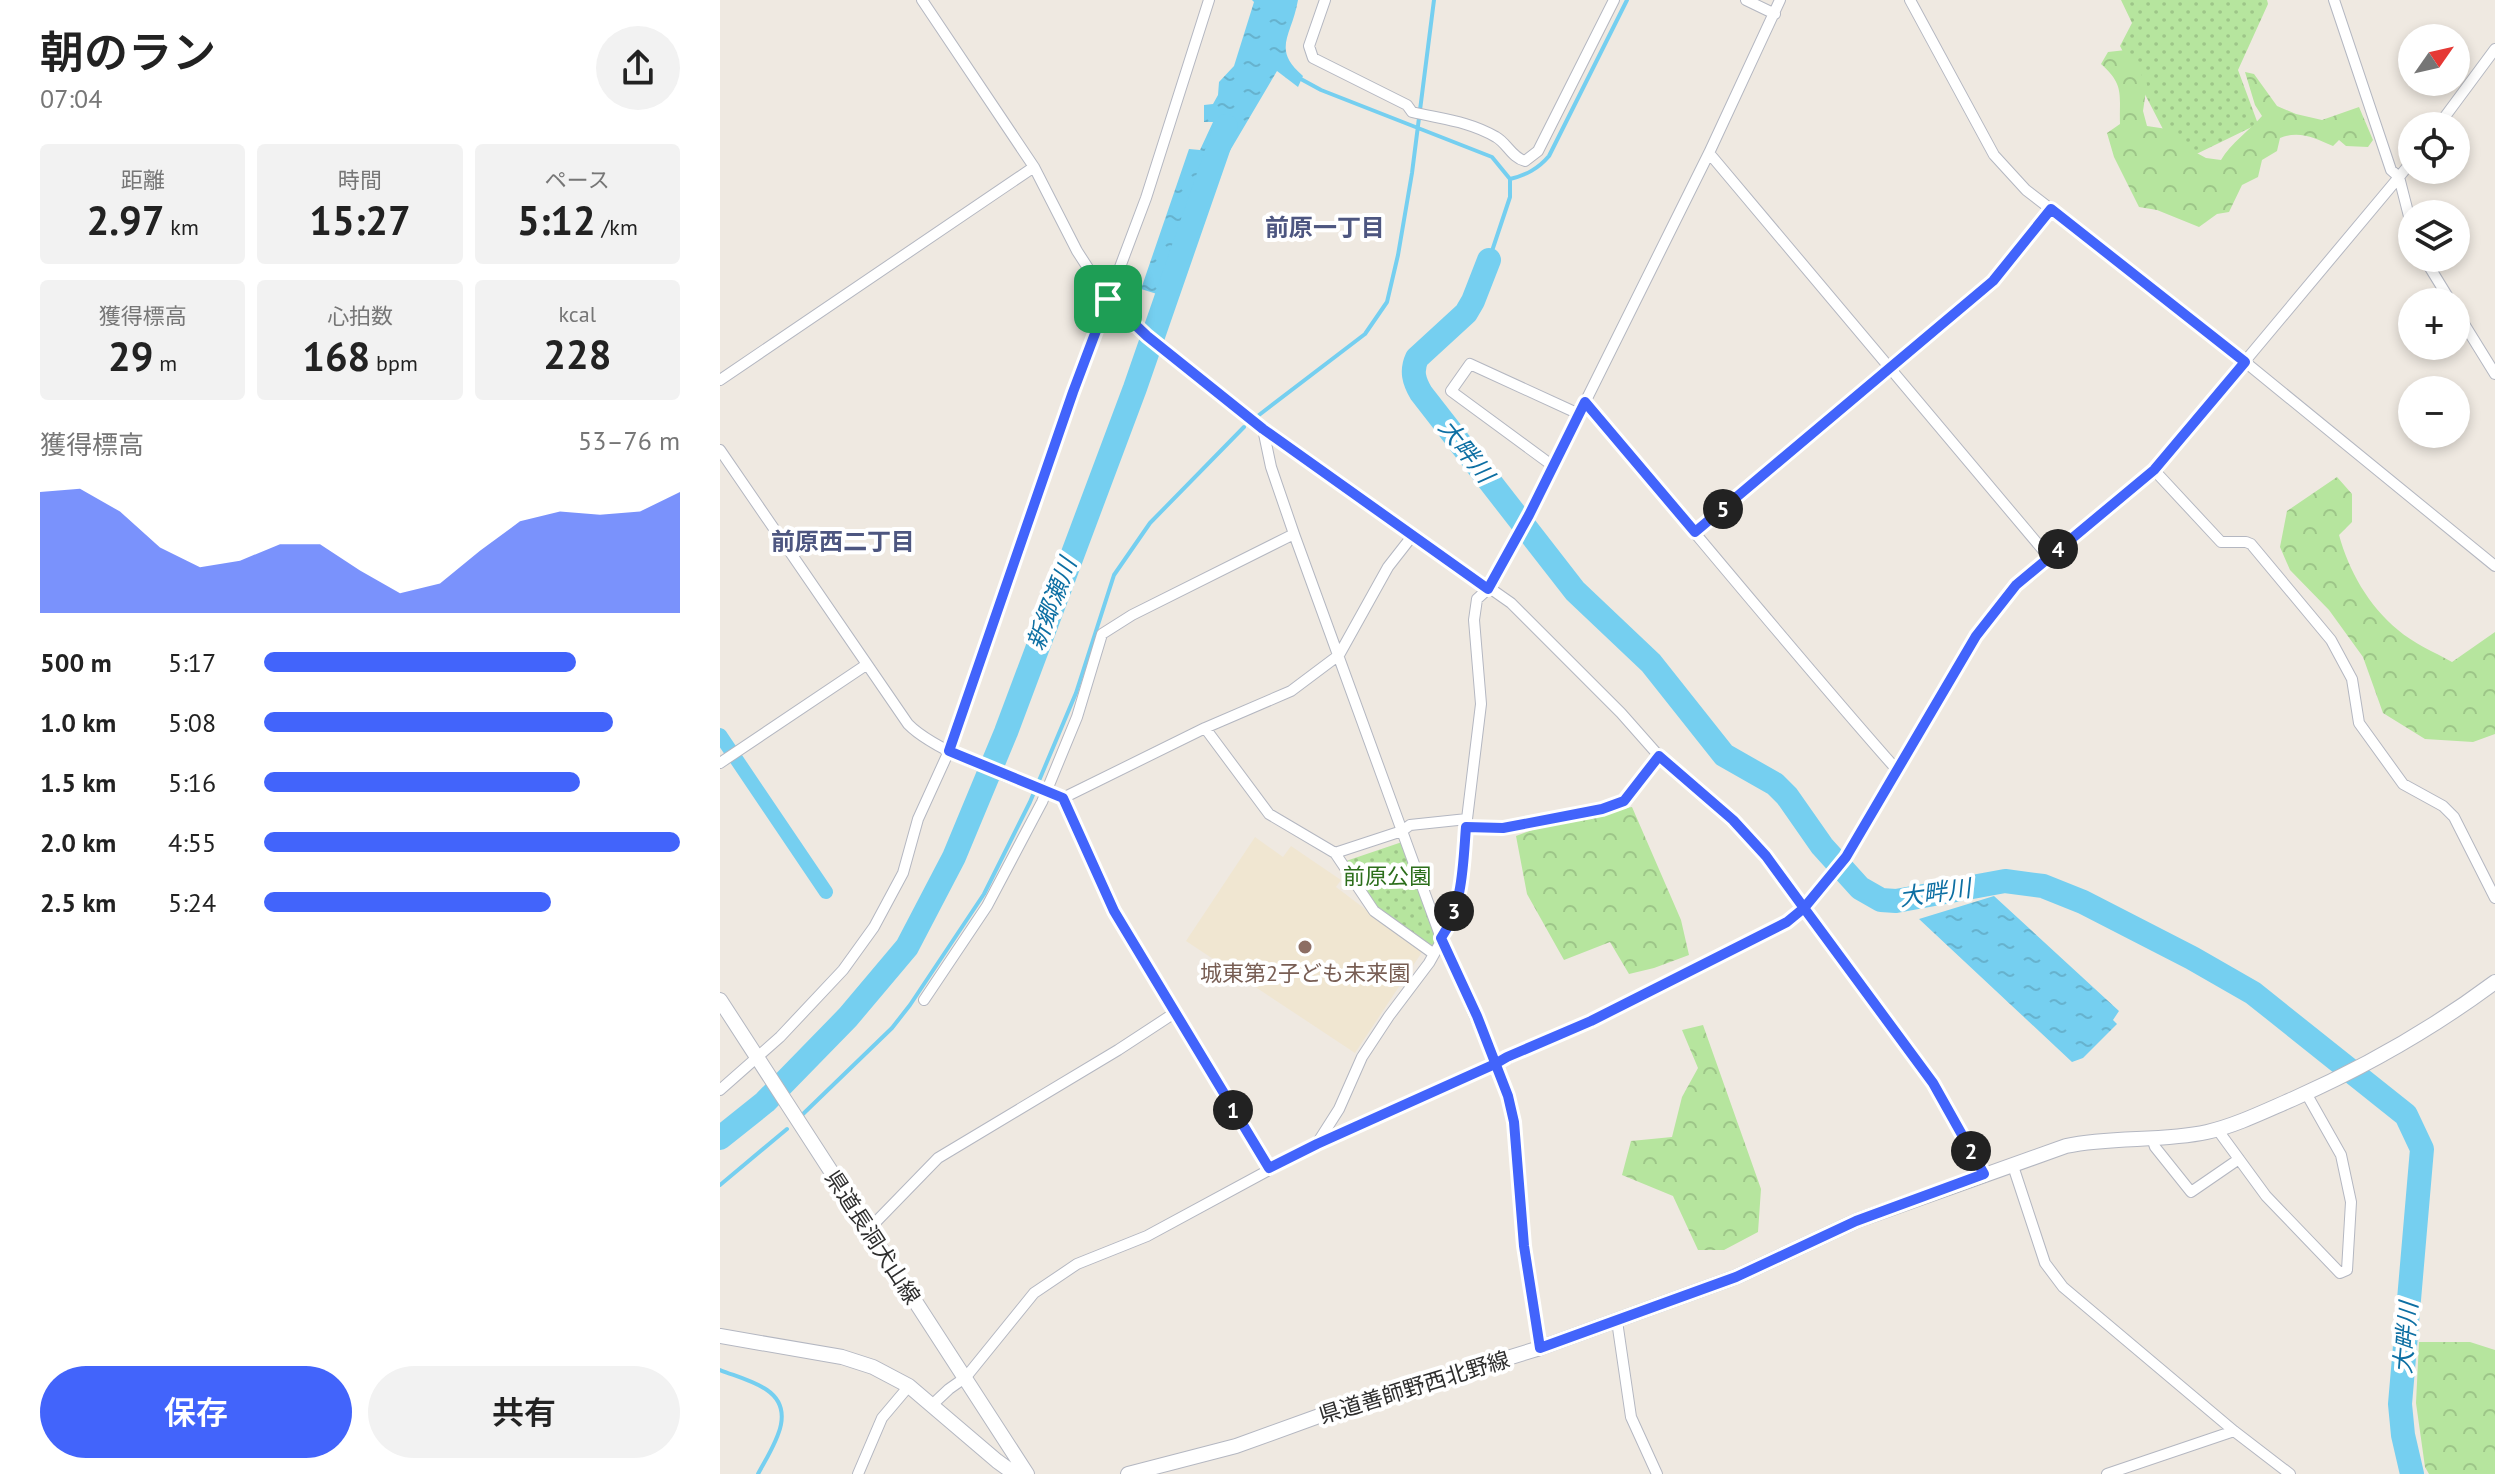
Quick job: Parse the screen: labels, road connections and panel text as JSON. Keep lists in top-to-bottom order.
{
  "streets": {
    "main road": ["県道長洞犬山線", "県道善師野西北野線"]
  },
  "districts": ["前原一丁目", "前原西二丁目"],
  "water": ["大畔川", "新郷瀬川"],
  "parks": ["前原公園"],
  "places": ["城東第2子ども未来園"],
  "north": "top right",
  "page": {
    "heading": ["朝のラン", "07:04"],
    "map_buttons": ["+", "−"],
    "stats": [
      ["距離", "2.97 km"],
      ["時間", "15:27"],
      ["ペース", "5:12 /km"],
      ["獲得標高", "29 m"],
      ["心拍数", "168 bpm"],
      ["kcal", "228"]
    ],
    "chart": ["獲得標高", "53–76 m"],
    "pins": [
      "5",
      "4",
      "3",
      "1",
      "2"
    ],
    "list": [
      {
        "name": "500 m",
        "note": "5:17"
      },
      {
        "name": "1.0 km",
        "note": "5:08"
      },
      {
        "name": "1.5 km",
        "note": "5:16"
      },
      {
        "name": "2.0 km",
        "note": "4:55"
      },
      {
        "name": "2.5 km",
        "note": "5:24"
      }
    ],
    "buttons": ["保存", "共有"]
  }
}
